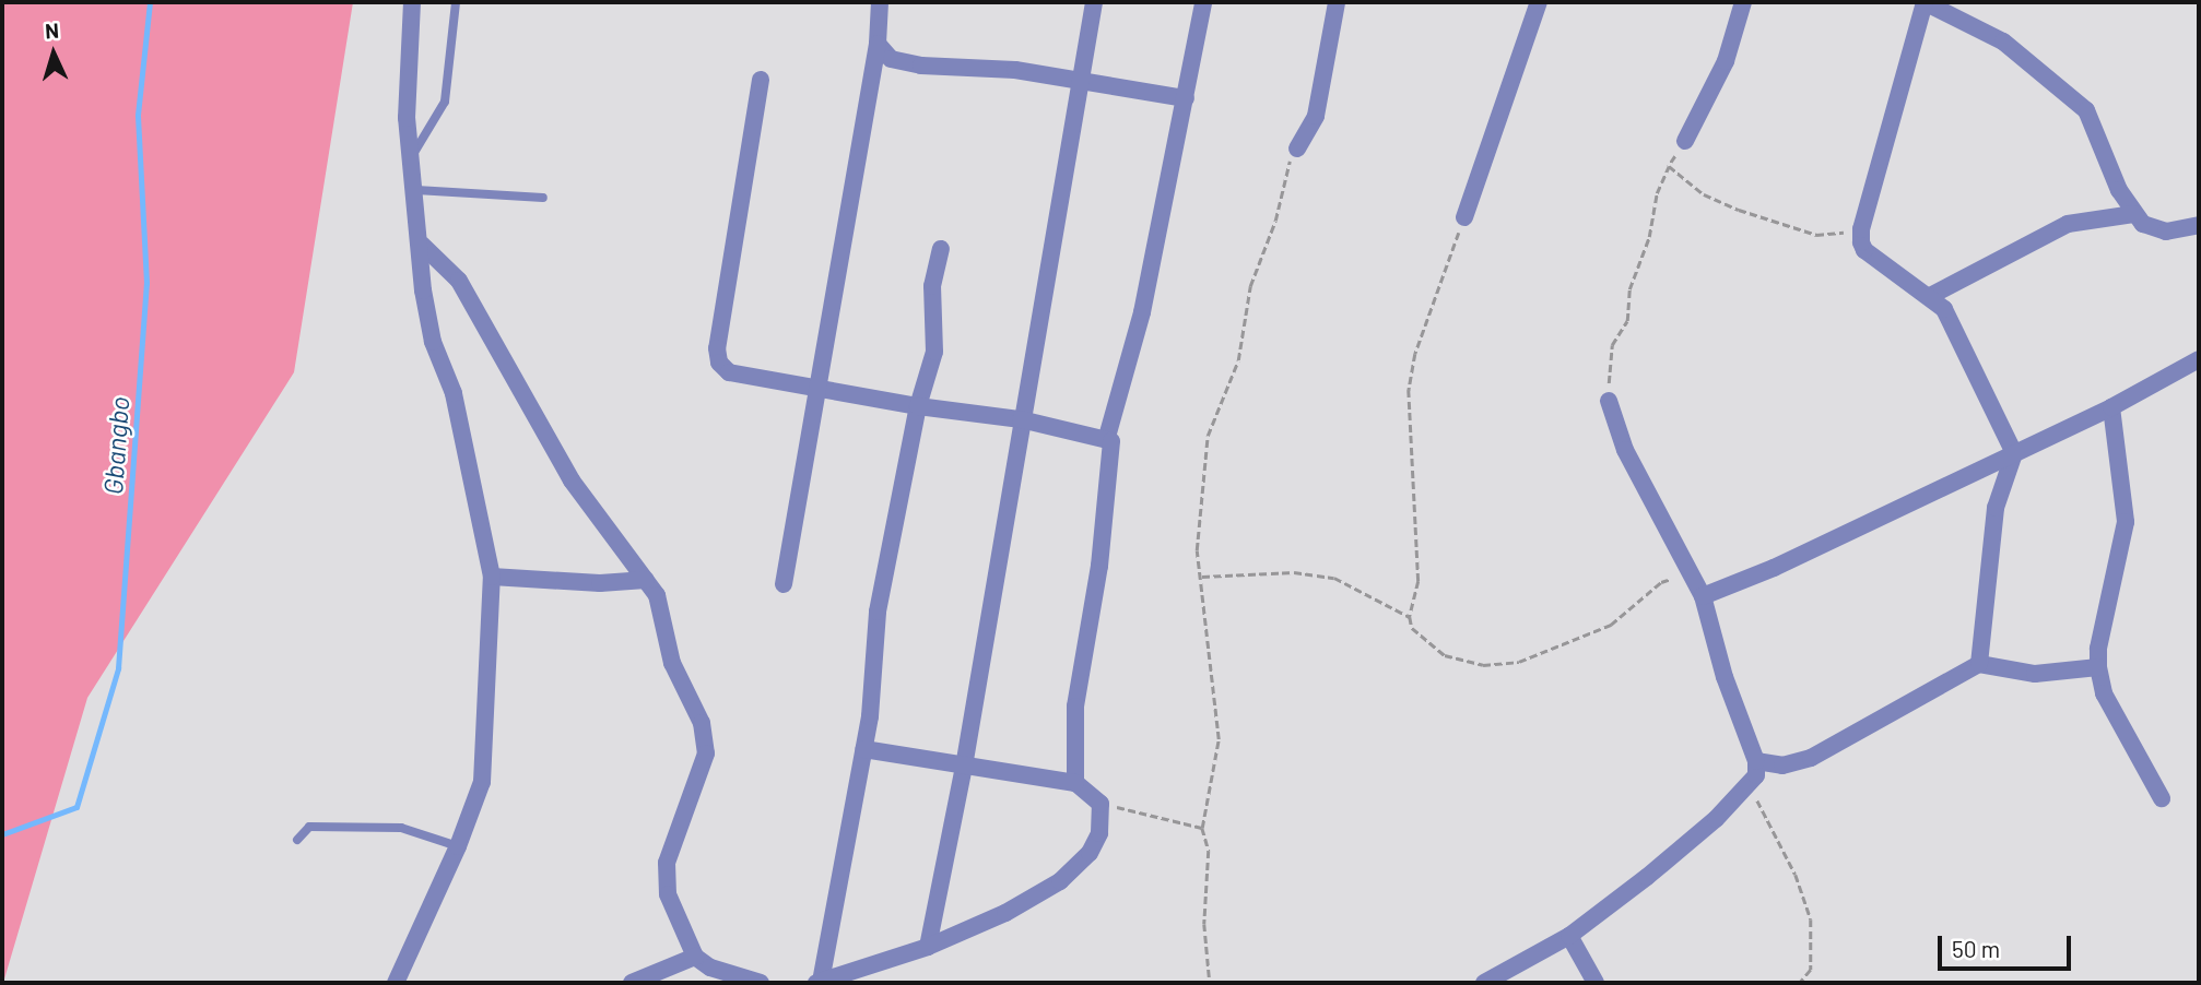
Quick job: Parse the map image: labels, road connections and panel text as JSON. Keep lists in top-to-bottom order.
{
  "water": ["Gbangbo"],
  "scale_bar": "50 m",
  "north": "top"
}
